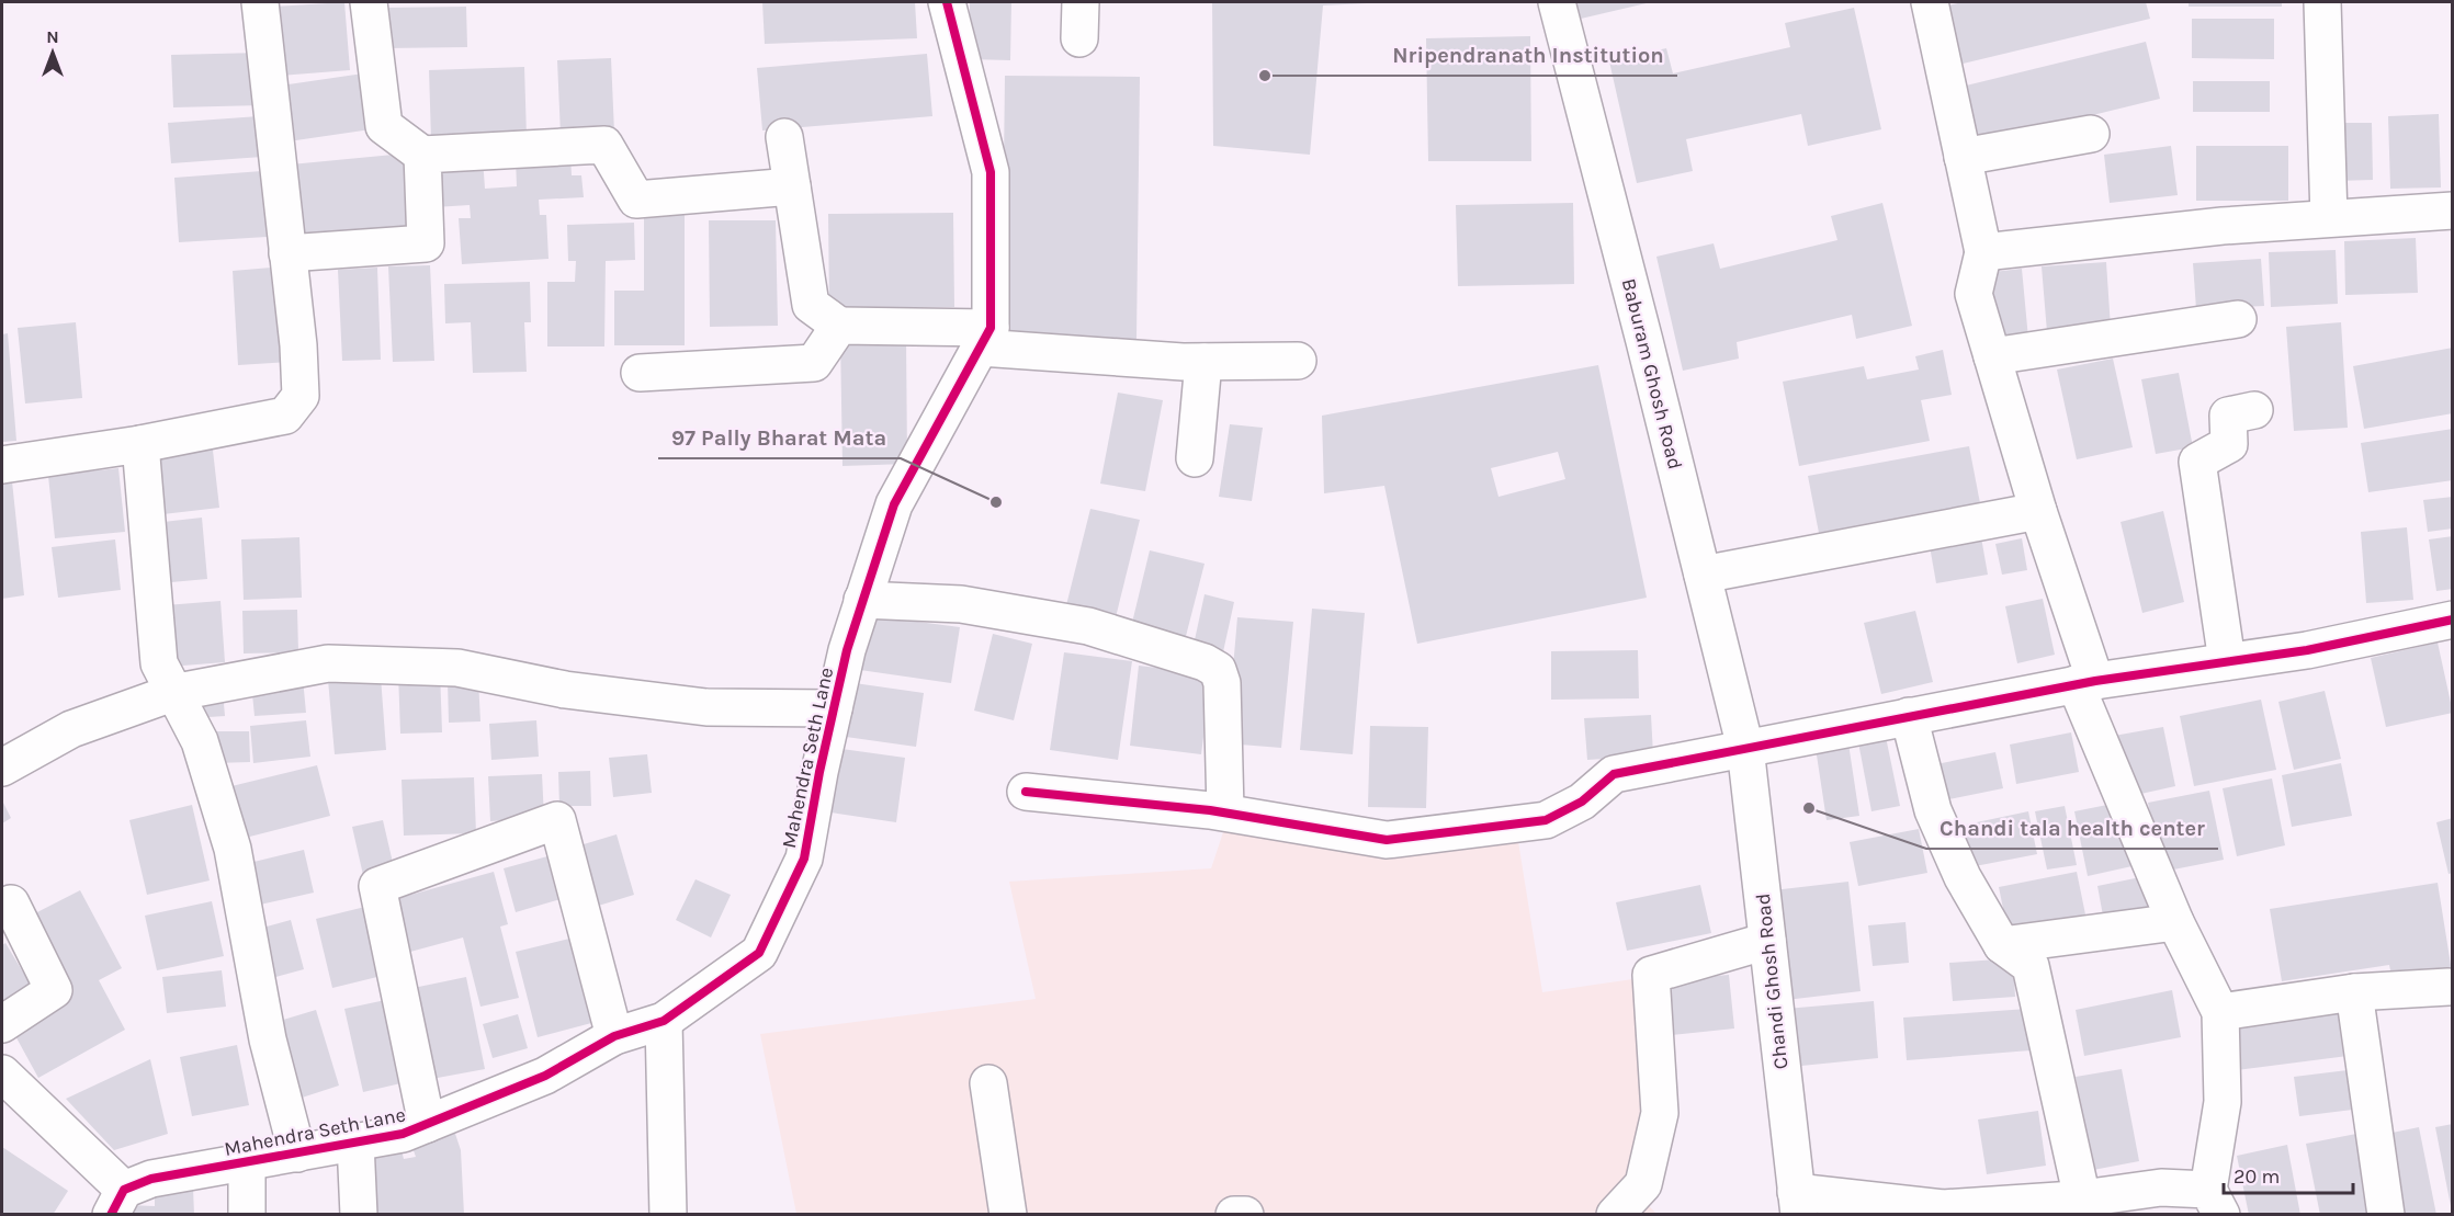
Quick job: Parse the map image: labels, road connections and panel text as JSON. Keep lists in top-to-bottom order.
{
  "streets": {
    "street": ["Baburam Ghosh Road", "Mahendra Seth Lane", "Chandi Ghosh Road"]
  },
  "crossings": [
    ["Baburam Ghosh Road", "Chandi Ghosh Road"]
  ],
  "places": ["Nripendranath Institution", "97 Pally Bharat Mata", "Chandi tala health center"],
  "scale_bar": "20 m",
  "north": "top"
}
